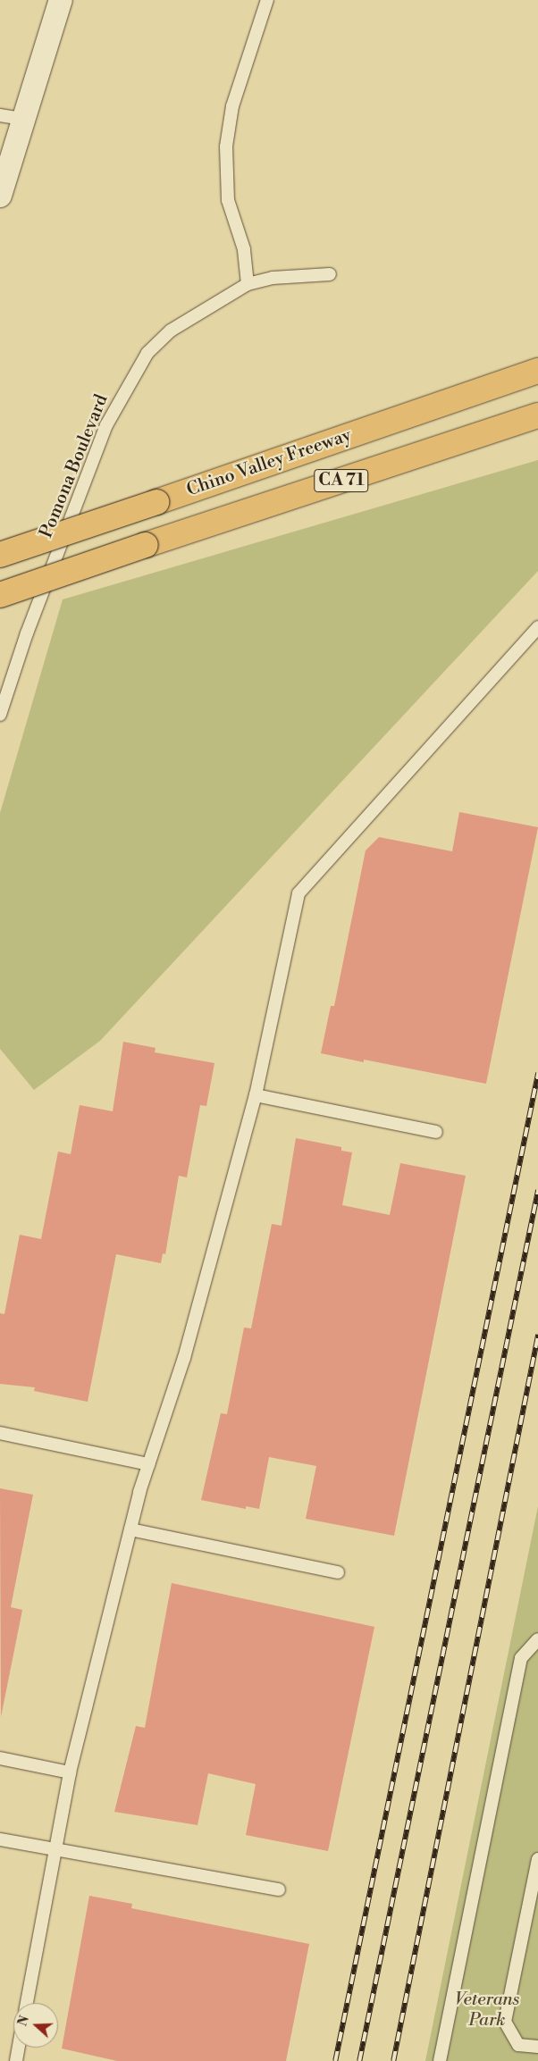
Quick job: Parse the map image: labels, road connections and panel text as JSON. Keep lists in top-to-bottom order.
{
  "streets": {
    "highway": ["Chino Valley Freeway", "CA 71"],
    "lane": ["Pomona Boulevard"]
  },
  "parks": ["Veterans Park"],
  "north": "left"
}
